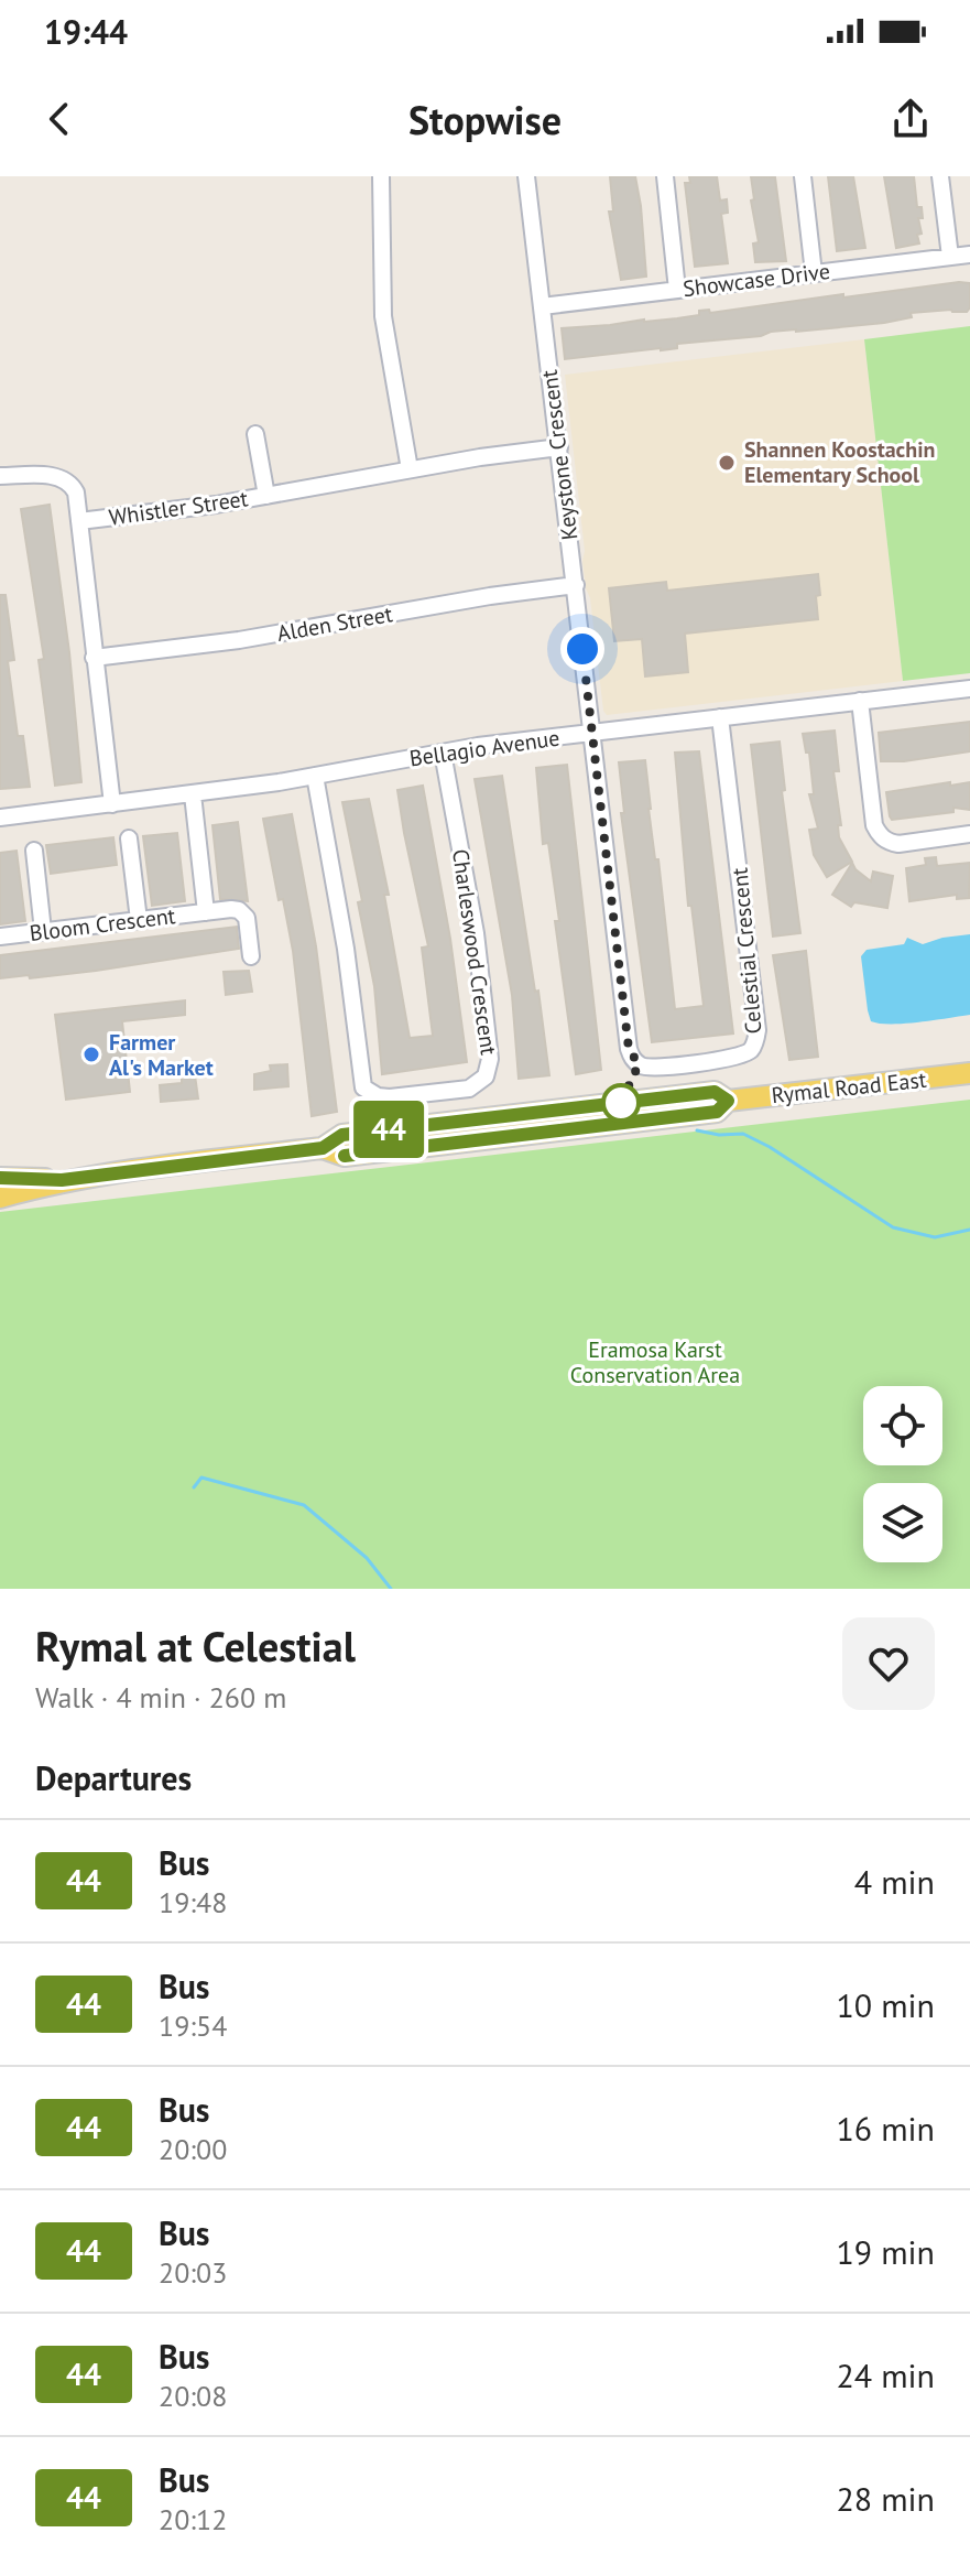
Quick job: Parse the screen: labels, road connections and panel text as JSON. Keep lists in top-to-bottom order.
{
  "streets": {
    "main road": ["Rymal Road East"],
    "street": [
      "Showcase Drive",
      "Keystone Crescent",
      "Whistler Street",
      "Alden Street",
      "Bellagio Avenue",
      "Bloom Crescent",
      "Celestial Crescent",
      "Charleswood Crescent"
    ]
  },
  "crossings": [
    ["Showcase Drive", "Keystone Crescent"],
    ["Keystone Crescent", "Whistler Street"],
    ["Keystone Crescent", "Alden Street"],
    ["Keystone Crescent", "Bellagio Avenue"],
    ["Keystone Crescent", "Celestial Crescent"],
    ["Whistler Street", "Alden Street"],
    ["Whistler Street", "Bellagio Avenue"],
    ["Bellagio Avenue", "Bloom Crescent"],
    ["Bellagio Avenue", "Celestial Crescent"],
    ["Bellagio Avenue", "Charleswood Crescent"]
  ],
  "parks": ["Eramosa Karst Conservation Area"],
  "places": ["Shannen Koostachin Elementary School", "Farmer Al's Market"],
  "lines": ["bus line 44"],
  "page": {
    "status": "19:44",
    "header": "Stopwise",
    "on_map": "44",
    "heading": [
      ["Rymal at Celestial", "Walk · 4 min · 260 m"],
      "Departures"
    ],
    "list": [
      {
        "mark": "44",
        "name": "Bus",
        "note": "19:48",
        "value": "4 min"
      },
      {
        "mark": "44",
        "name": "Bus",
        "note": "19:54",
        "value": "10 min"
      },
      {
        "mark": "44",
        "name": "Bus",
        "note": "20:00",
        "value": "16 min"
      },
      {
        "mark": "44",
        "name": "Bus",
        "note": "20:03",
        "value": "19 min"
      },
      {
        "mark": "44",
        "name": "Bus",
        "note": "20:08",
        "value": "24 min"
      },
      {
        "mark": "44",
        "name": "Bus",
        "note": "20:12",
        "value": "28 min"
      }
    ]
  }
}
